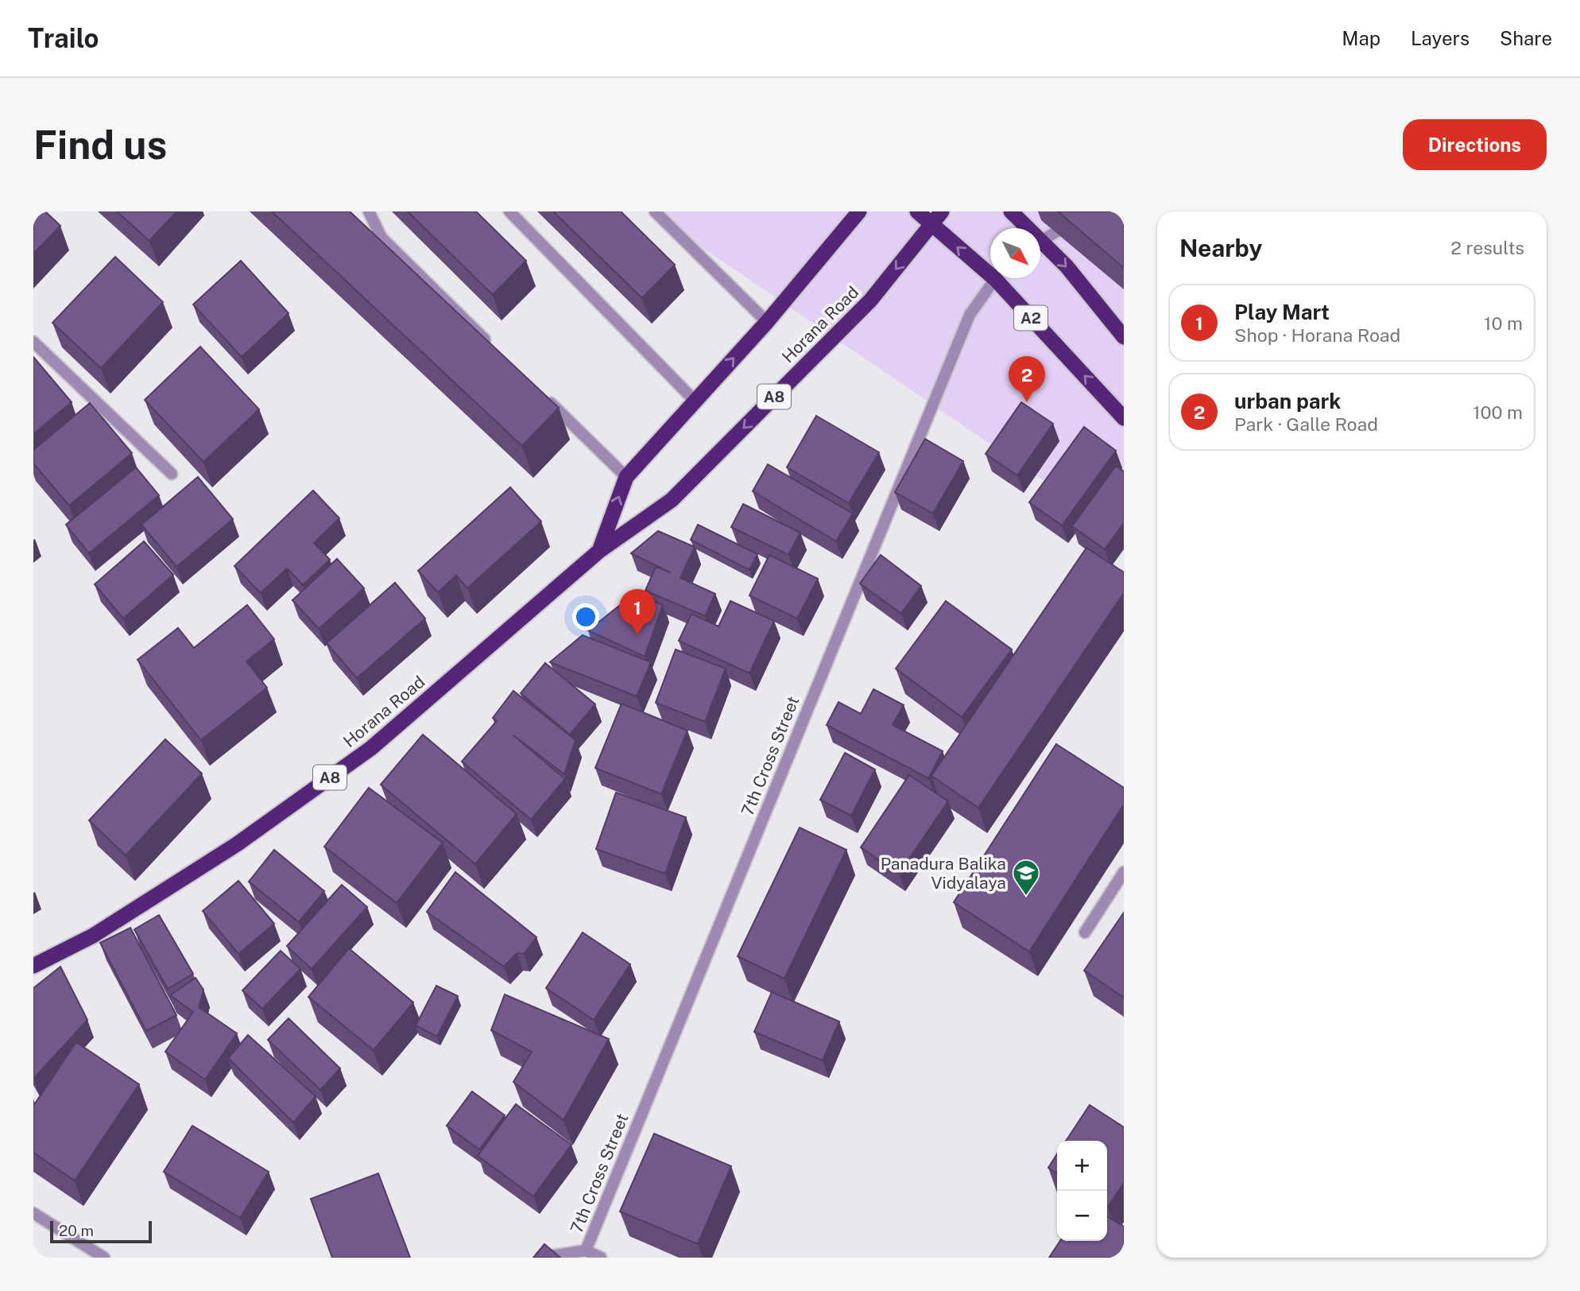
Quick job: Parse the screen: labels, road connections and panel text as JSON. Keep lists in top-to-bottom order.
{
  "streets": {
    "highway": ["A2", "Horana Road", "A8"],
    "street": ["7th Cross Street"]
  },
  "crossings": [
    ["A2", "Horana Road"],
    ["A2", "7th Cross Street"]
  ],
  "places": {
    "school or university": ["Panadura Balika Vidyalaya"]
  },
  "scale_bar": "20 m",
  "north": "bottom right",
  "page": {
    "header": "Trailo",
    "nav": ["Map", "Layers", "Share"],
    "buttons": "Directions",
    "title": "Find us",
    "heading": ["Nearby", "2 results"],
    "list": [
      {
        "mark": "1",
        "name": "Play Mart",
        "note": "Shop · Horana Road",
        "value": "10 m"
      },
      {
        "mark": "2",
        "name": "urban park",
        "note": "Park · Galle Road",
        "value": "100 m"
      }
    ],
    "pins": ["2", "1"],
    "map_buttons": ["+", "−"],
    "scale": "20 m"
  }
}
